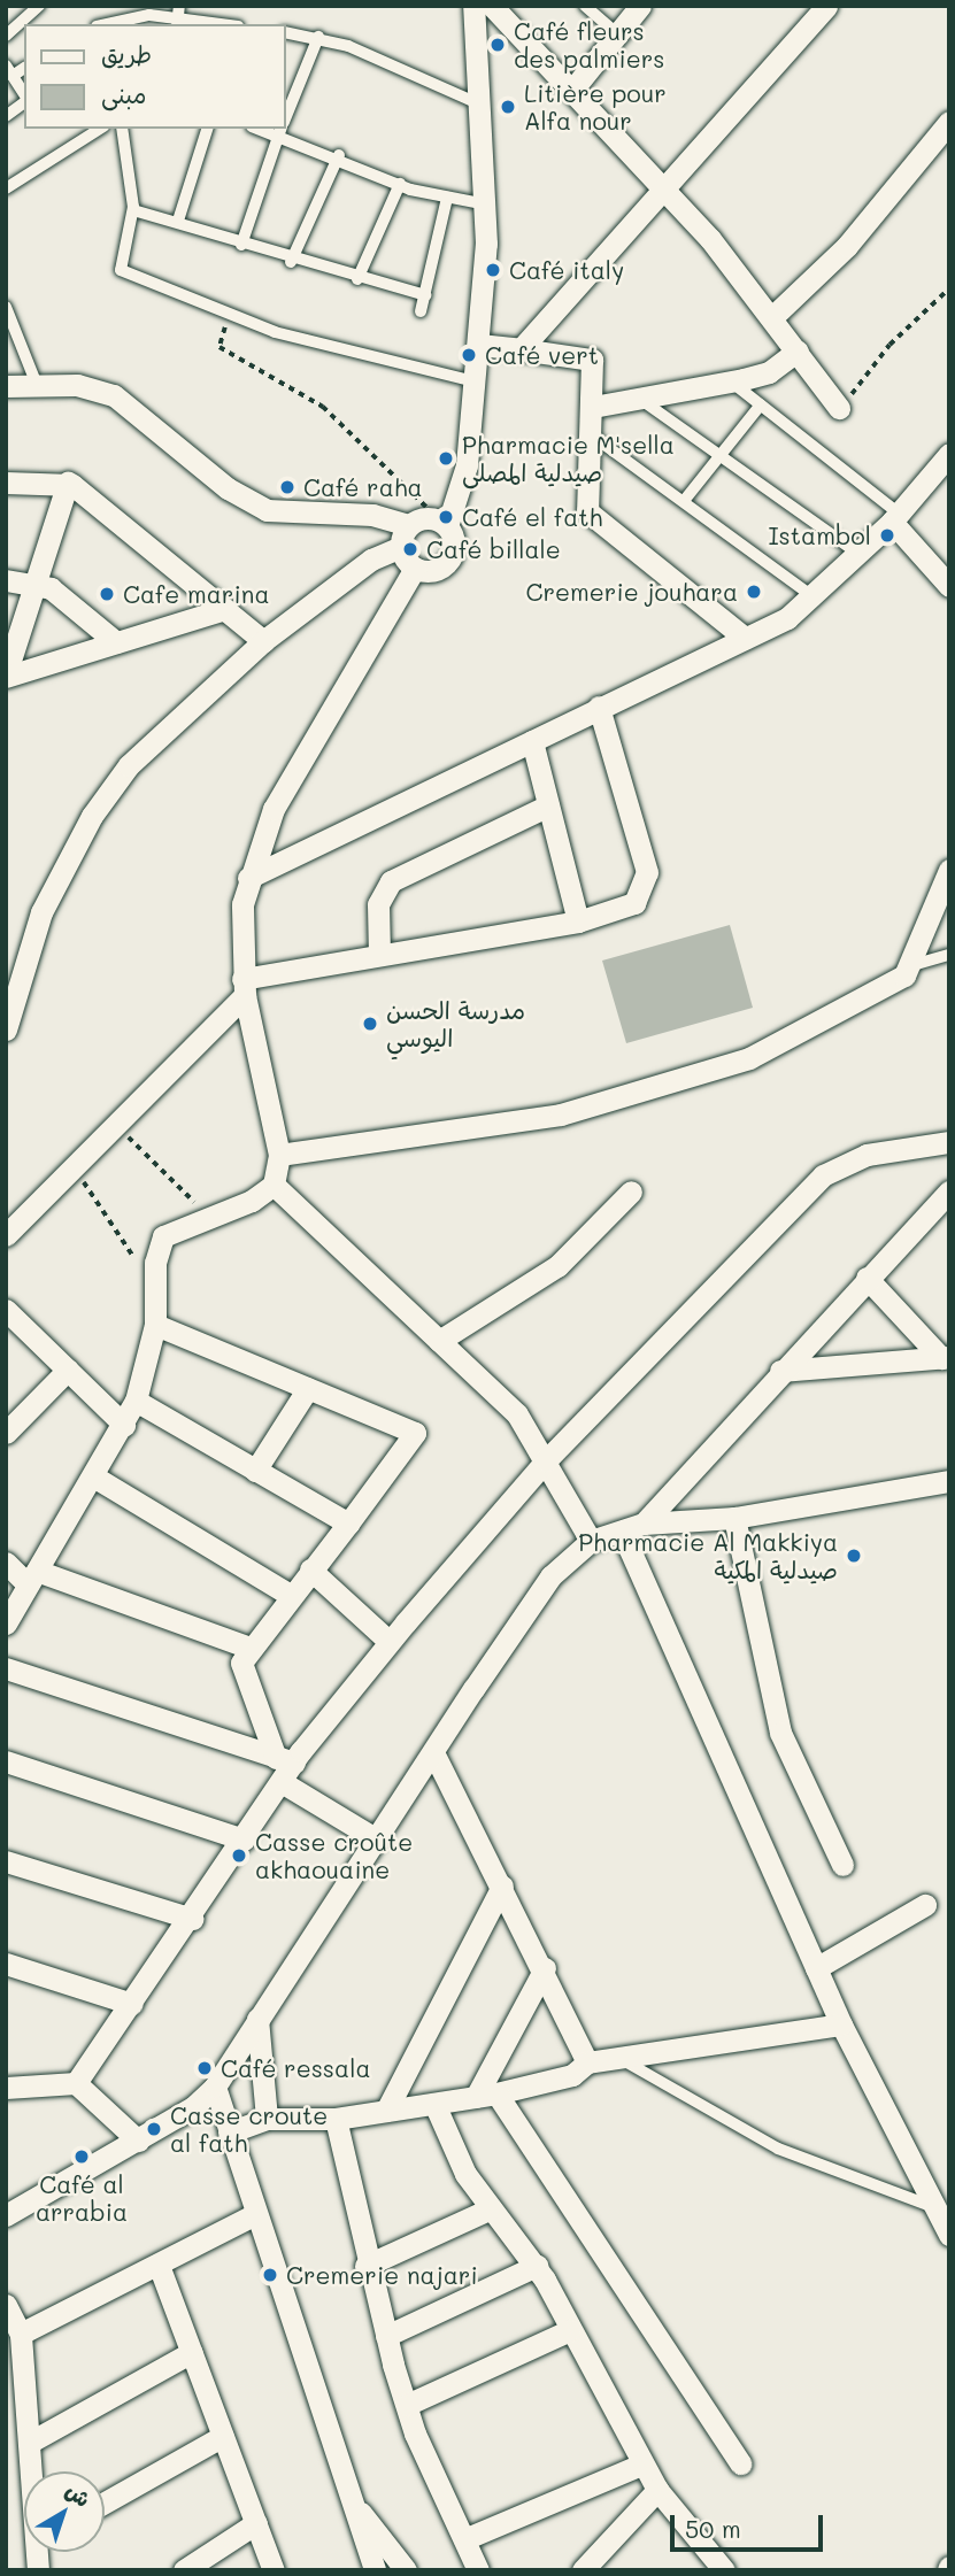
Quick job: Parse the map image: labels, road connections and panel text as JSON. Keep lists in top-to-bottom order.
{
  "places": [
    "Café fleurs des palmiers",
    "Litière pour Alfa nour",
    "Café italy",
    "Café vert",
    "Pharmacie M'sella صيدلية المصلى",
    "Café raha",
    "Café el fath",
    "Istambol",
    "Café billale",
    "Cremerie jouhara",
    "Cafe marina",
    "مدرسة الحسن اليوسي",
    "Pharmacie Al Makkiya صيدلية المكية",
    "Casse croûte akhaouaine",
    "Café ressala",
    "Casse croute al fath",
    "Café al arrabia",
    "Cremerie najari"
  ],
  "legend": ["طريق", "مبنى"],
  "scale_bar": "50 m",
  "north": "top right"
}
